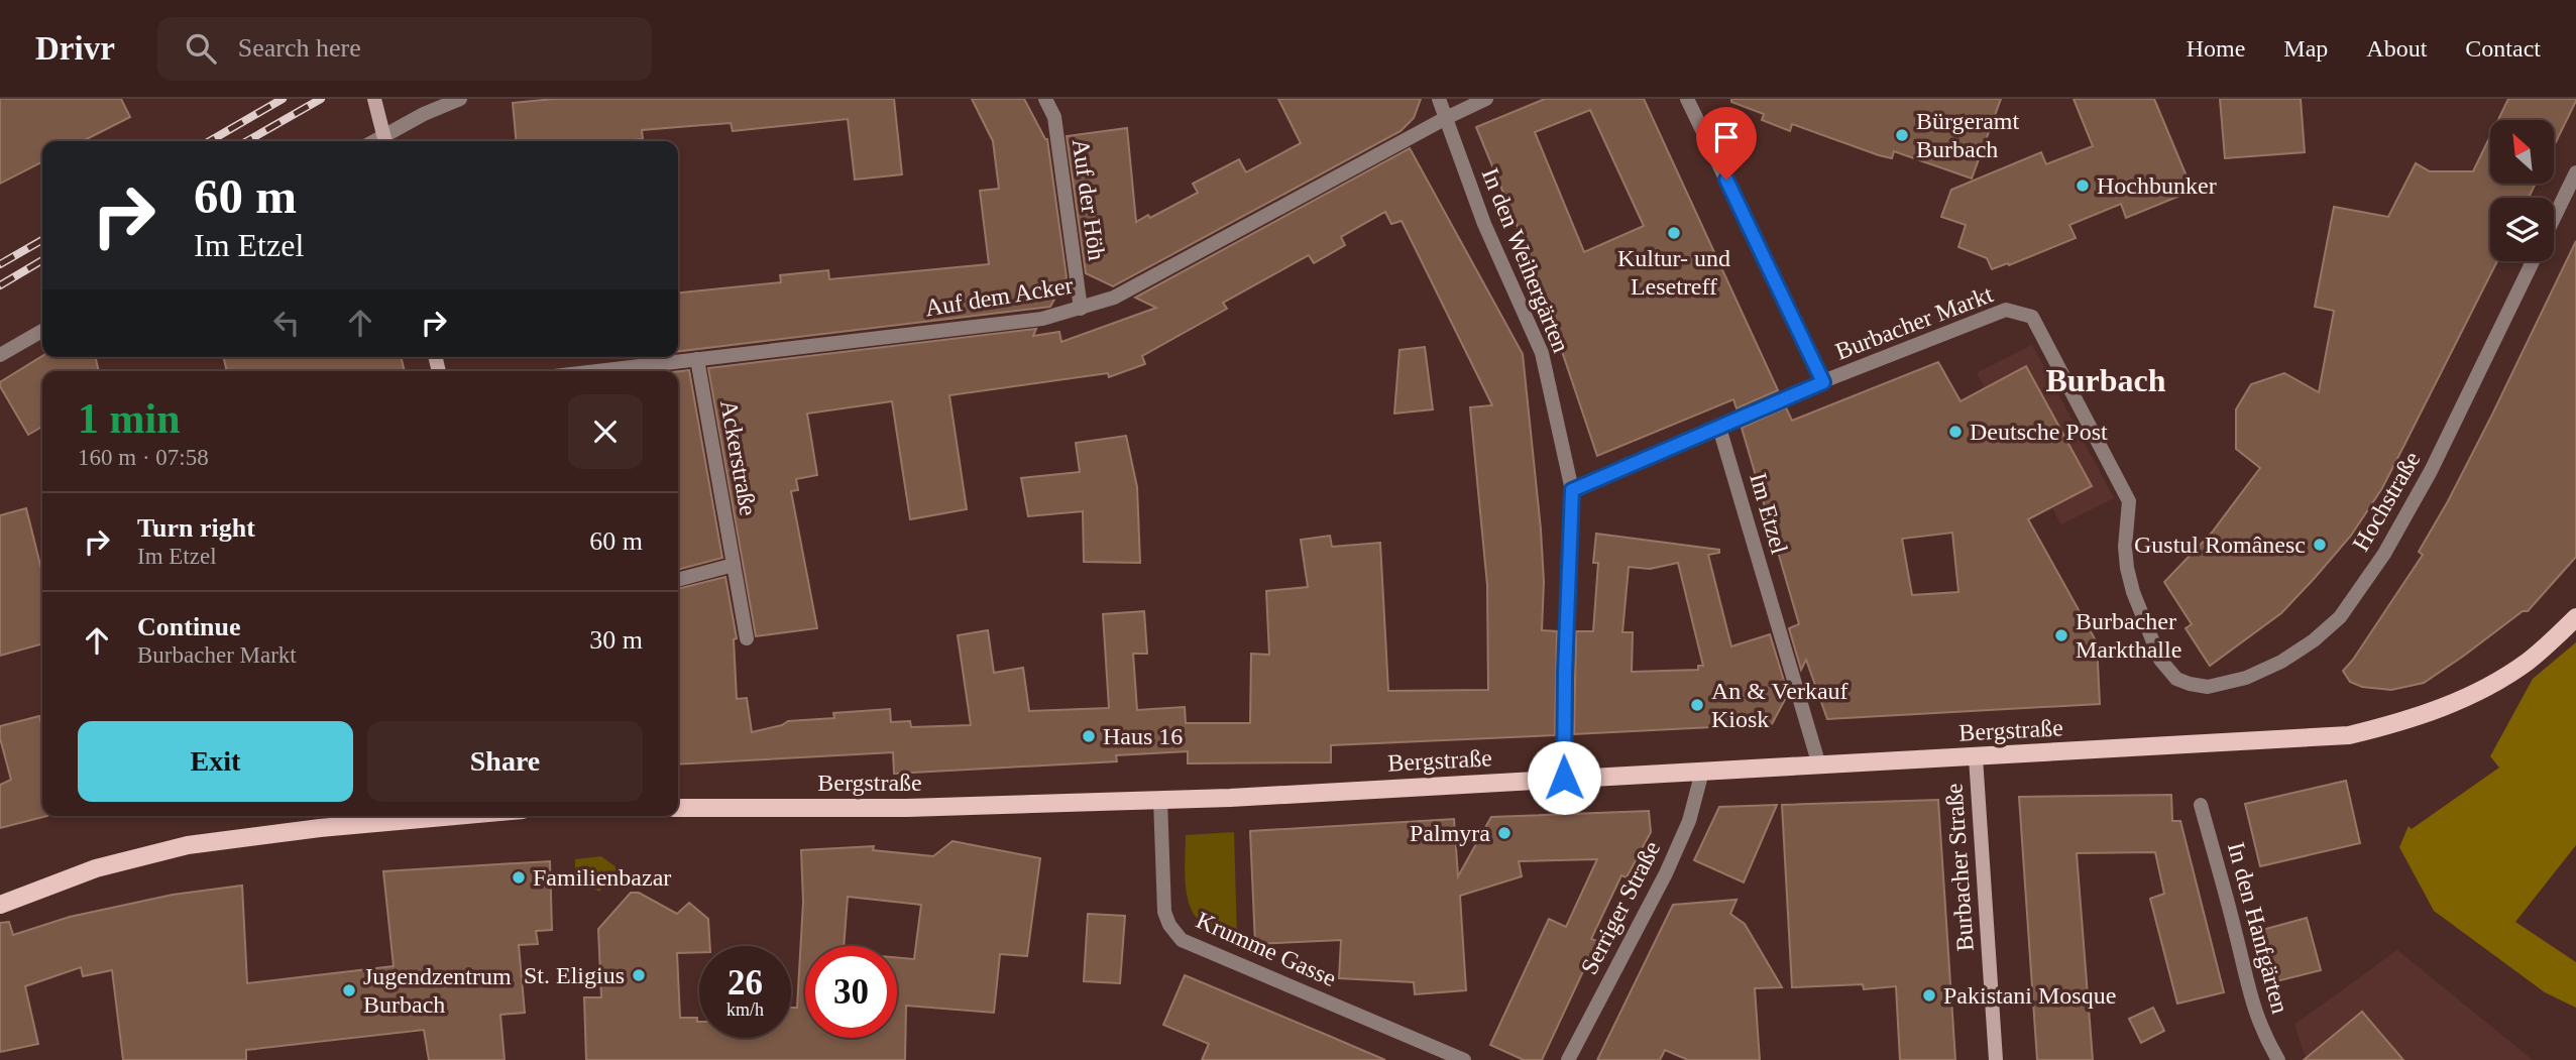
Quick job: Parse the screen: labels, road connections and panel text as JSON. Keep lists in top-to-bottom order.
{
  "streets": {
    "main road": ["Bergstraße", "Burbacher Straße"],
    "street": [
      "Auf der Höh",
      "In den Weihergärten",
      "Auf dem Acker",
      "Burbacher Markt",
      "Ackerstraße",
      "Hochstraße",
      "Im Etzel",
      "Serriger Straße",
      "In den Hanfgärten",
      "Krumme Gasse"
    ]
  },
  "crossings": [
    ["Auf der Höh", "Auf dem Acker"],
    ["In den Weihergärten", "Auf dem Acker"],
    ["In den Weihergärten", "Bergstraße"],
    ["Auf dem Acker", "Ackerstraße"],
    ["Burbacher Markt", "Hochstraße"],
    ["Burbacher Markt", "Im Etzel"],
    ["Im Etzel", "Bergstraße"],
    ["Bergstraße", "Burbacher Straße"],
    ["Bergstraße", "Serriger Straße"],
    ["Bergstraße", "Krumme Gasse"]
  ],
  "districts": ["Burbach"],
  "places": [
    "Bürgeramt Burbach",
    "Hochbunker",
    "Kultur- und Lesetreff",
    "Deutsche Post",
    "Gustul Românesc",
    "Burbacher Markthalle",
    "An & Verkauf Kiosk",
    "Haus 16",
    "Palmyra",
    "Familienbazar",
    "St. Eligius",
    "Jugendzentrum Burbach",
    "Pakistani Mosque"
  ],
  "north": "top left",
  "page": {
    "header": "Drivr",
    "search": "Search here",
    "nav": [
      "Home",
      "Map",
      "About",
      "Contact"
    ],
    "turn": ["60 m", "Im Etzel"],
    "heading": ["1 min", "160 m · 07:58"],
    "list": [
      {
        "name": "Turn right",
        "note": "Im Etzel",
        "value": "60 m"
      },
      {
        "name": "Continue",
        "note": "Burbacher Markt",
        "value": "30 m"
      }
    ],
    "buttons": ["Exit", "Share"],
    "speed": "26 km/h",
    "limit": "30"
  }
}
